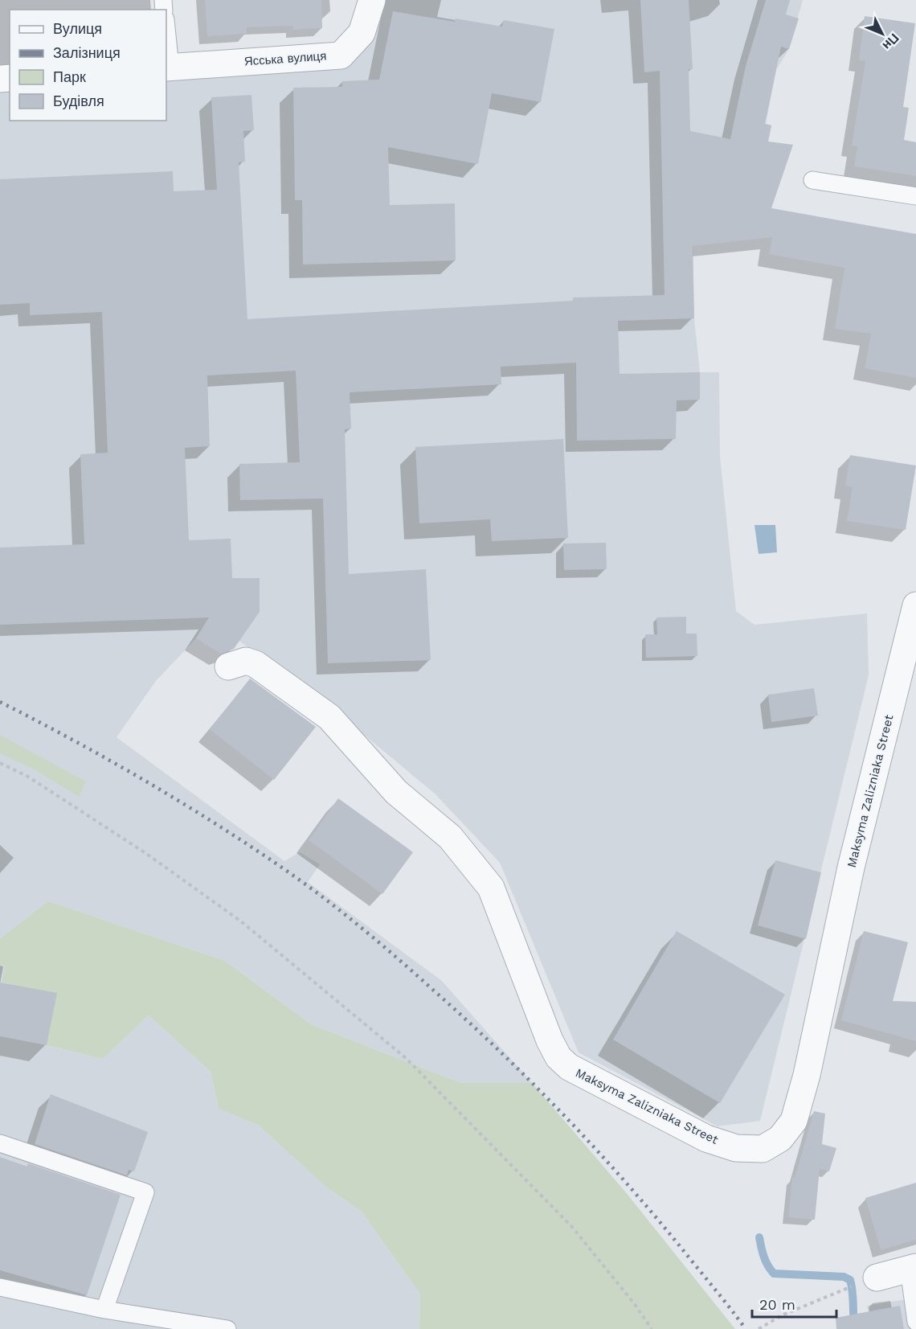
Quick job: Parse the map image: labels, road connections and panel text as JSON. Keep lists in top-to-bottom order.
{
  "streets": {
    "street": ["Ясська вулиця", "Maksyma Zalizniaka Street"]
  },
  "legend": [
    "Вулиця",
    "Залізниця",
    "Парк",
    "Будівля"
  ],
  "scale_bar": "20 m",
  "north": "bottom right"
}
